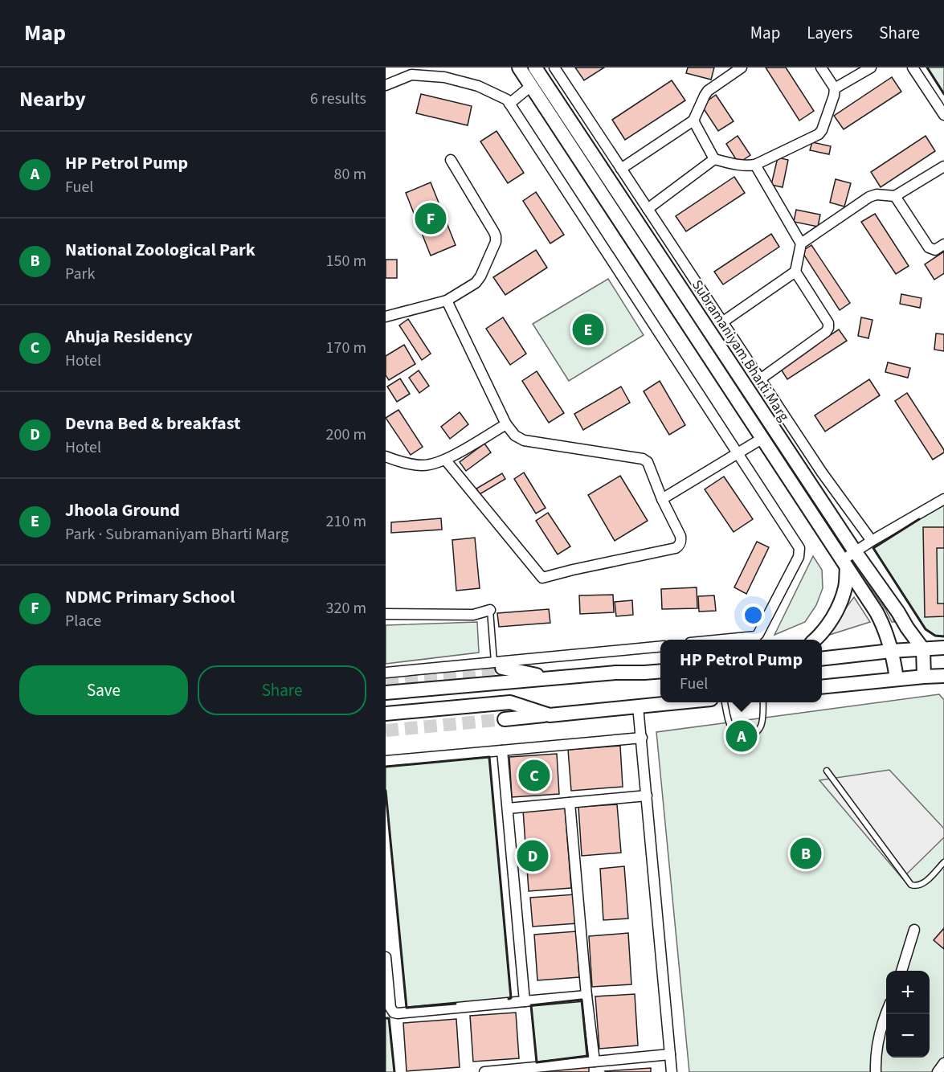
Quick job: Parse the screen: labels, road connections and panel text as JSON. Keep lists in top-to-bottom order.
{
  "streets": {
    "main road": ["Subramaniyam Bharti Marg"]
  },
  "page": {
    "header": "Map",
    "nav": ["Map", "Layers", "Share"],
    "heading": ["Nearby", "6 results"],
    "list": [
      {
        "mark": "A",
        "name": "HP Petrol Pump",
        "note": "Fuel",
        "value": "80 m"
      },
      {
        "mark": "B",
        "name": "National Zoological Park",
        "note": "Park",
        "value": "150 m"
      },
      {
        "mark": "C",
        "name": "Ahuja Residency",
        "note": "Hotel",
        "value": "170 m"
      },
      {
        "mark": "D",
        "name": "Devna Bed & breakfast",
        "note": "Hotel",
        "value": "200 m"
      },
      {
        "mark": "E",
        "name": "Jhoola Ground",
        "note": "Park · Subramaniyam Bharti Marg",
        "value": "210 m"
      },
      {
        "mark": "F",
        "name": "NDMC Primary School",
        "note": "Place",
        "value": "320 m"
      }
    ],
    "pins": [
      "F",
      "E",
      "A",
      "C",
      "B",
      "D"
    ],
    "popup": ["HP Petrol Pump", "Fuel"],
    "buttons": ["Save", "Share"],
    "map_buttons": ["+", "−"]
  }
}
